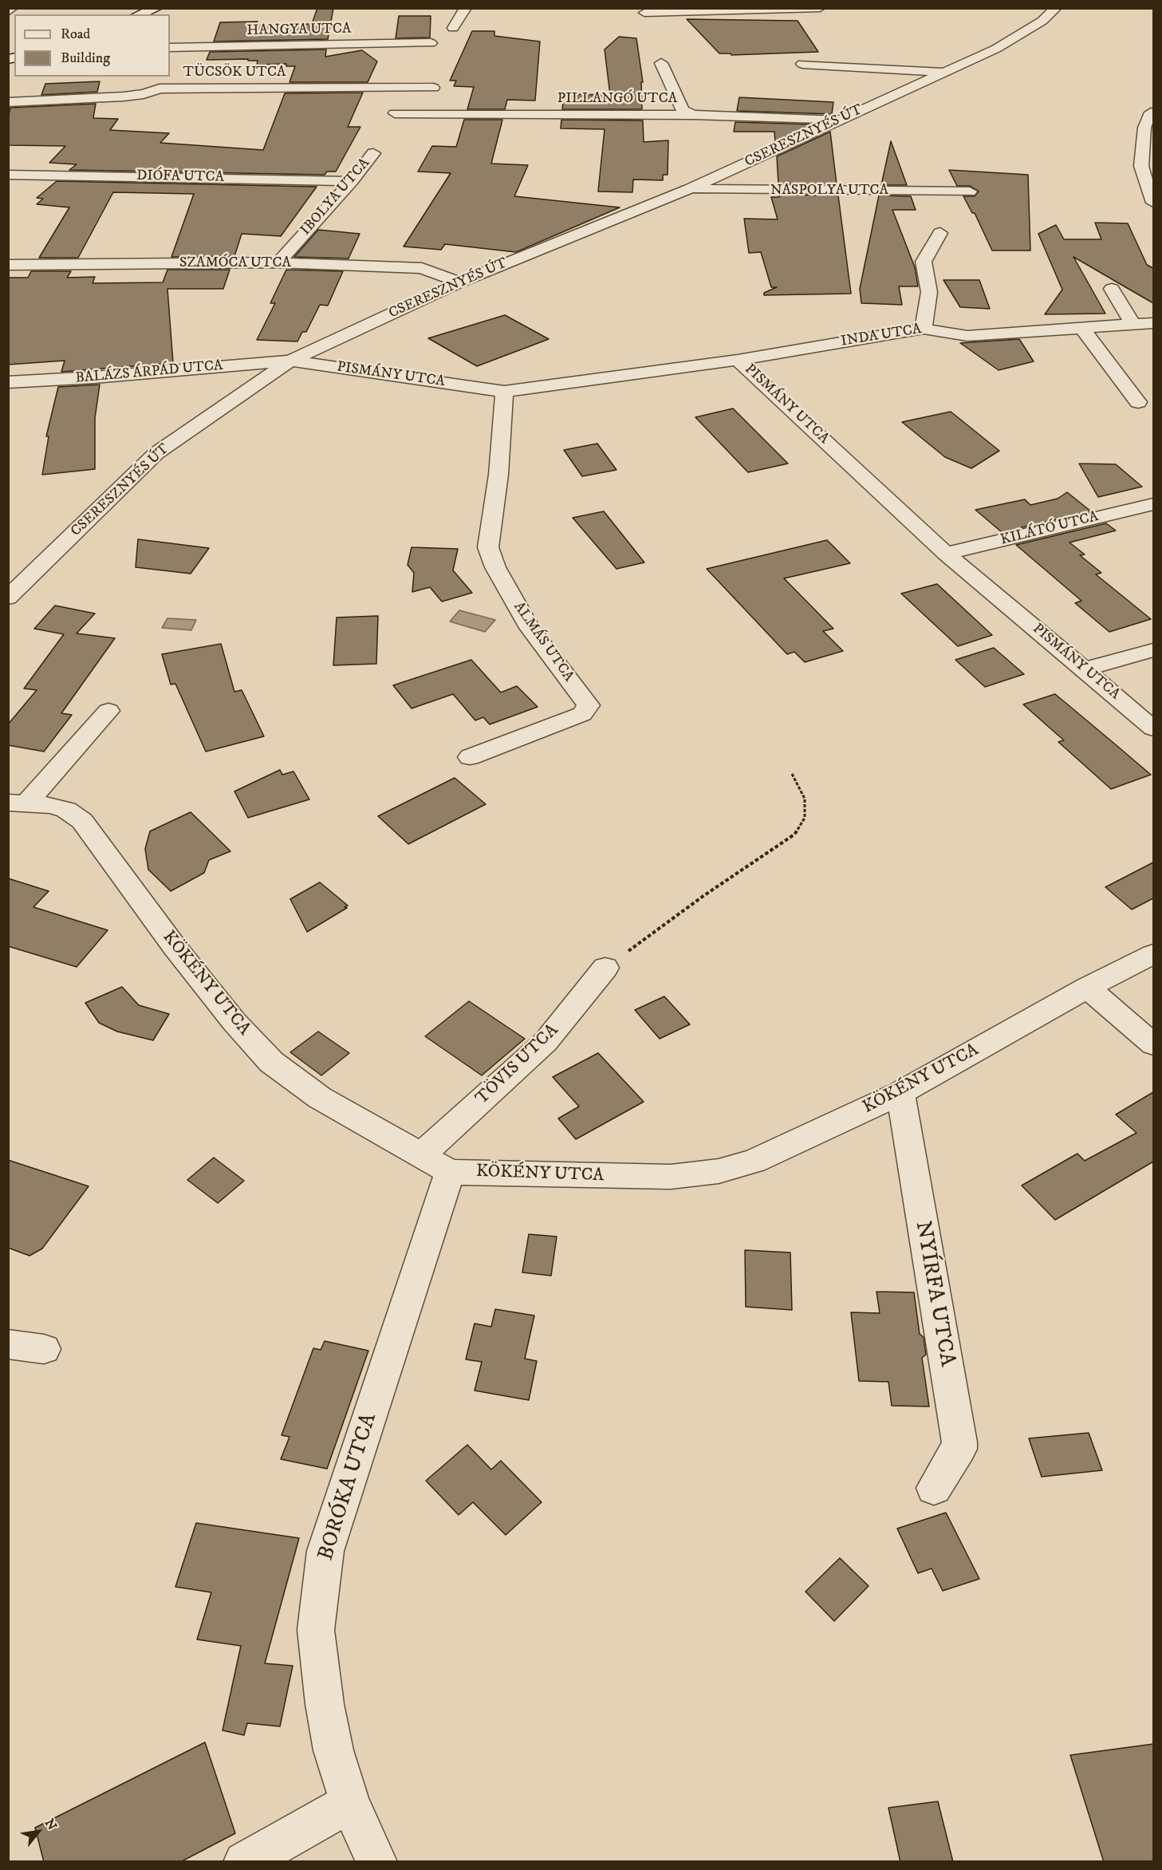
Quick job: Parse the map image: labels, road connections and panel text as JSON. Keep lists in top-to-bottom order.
{
  "streets": {
    "street": [
      "HANGYA UTCA",
      "TÜCSÖK UTCA",
      "PILLANGÓ UTCA",
      "CSERESZNYÉS ÚT",
      "DIÓFA UTCA",
      "NASPOLYA UTCA",
      "IBOLYA UTCA",
      "SZAMÓCA UTCA",
      "INDA UTCA",
      "BALÁZS ÁRPÁD UTCA",
      "PISMÁNY UTCA",
      "KILÁTÓ UTCA",
      "ALMÁS UTCA",
      "KÖKÉNY UTCA",
      "TÖVIS UTCA",
      "NYÍRFA UTCA",
      "BORÓKA UTCA"
    ]
  },
  "crossings": [
    ["PILLANGÓ UTCA", "CSERESZNYÉS ÚT"],
    ["CSERESZNYÉS ÚT", "NASPOLYA UTCA"],
    ["CSERESZNYÉS ÚT", "SZAMÓCA UTCA"],
    ["CSERESZNYÉS ÚT", "BALÁZS ÁRPÁD UTCA"],
    ["CSERESZNYÉS ÚT", "PISMÁNY UTCA"],
    ["DIÓFA UTCA", "IBOLYA UTCA"],
    ["IBOLYA UTCA", "SZAMÓCA UTCA"],
    ["INDA UTCA", "PISMÁNY UTCA"],
    ["BALÁZS ÁRPÁD UTCA", "PISMÁNY UTCA"],
    ["PISMÁNY UTCA", "KILÁTÓ UTCA"],
    ["PISMÁNY UTCA", "ALMÁS UTCA"],
    ["KÖKÉNY UTCA", "TÖVIS UTCA"],
    ["KÖKÉNY UTCA", "NYÍRFA UTCA"],
    ["KÖKÉNY UTCA", "BORÓKA UTCA"],
    ["TÖVIS UTCA", "BORÓKA UTCA"]
  ],
  "legend": ["Road", "Building"],
  "north": "top right"
}
